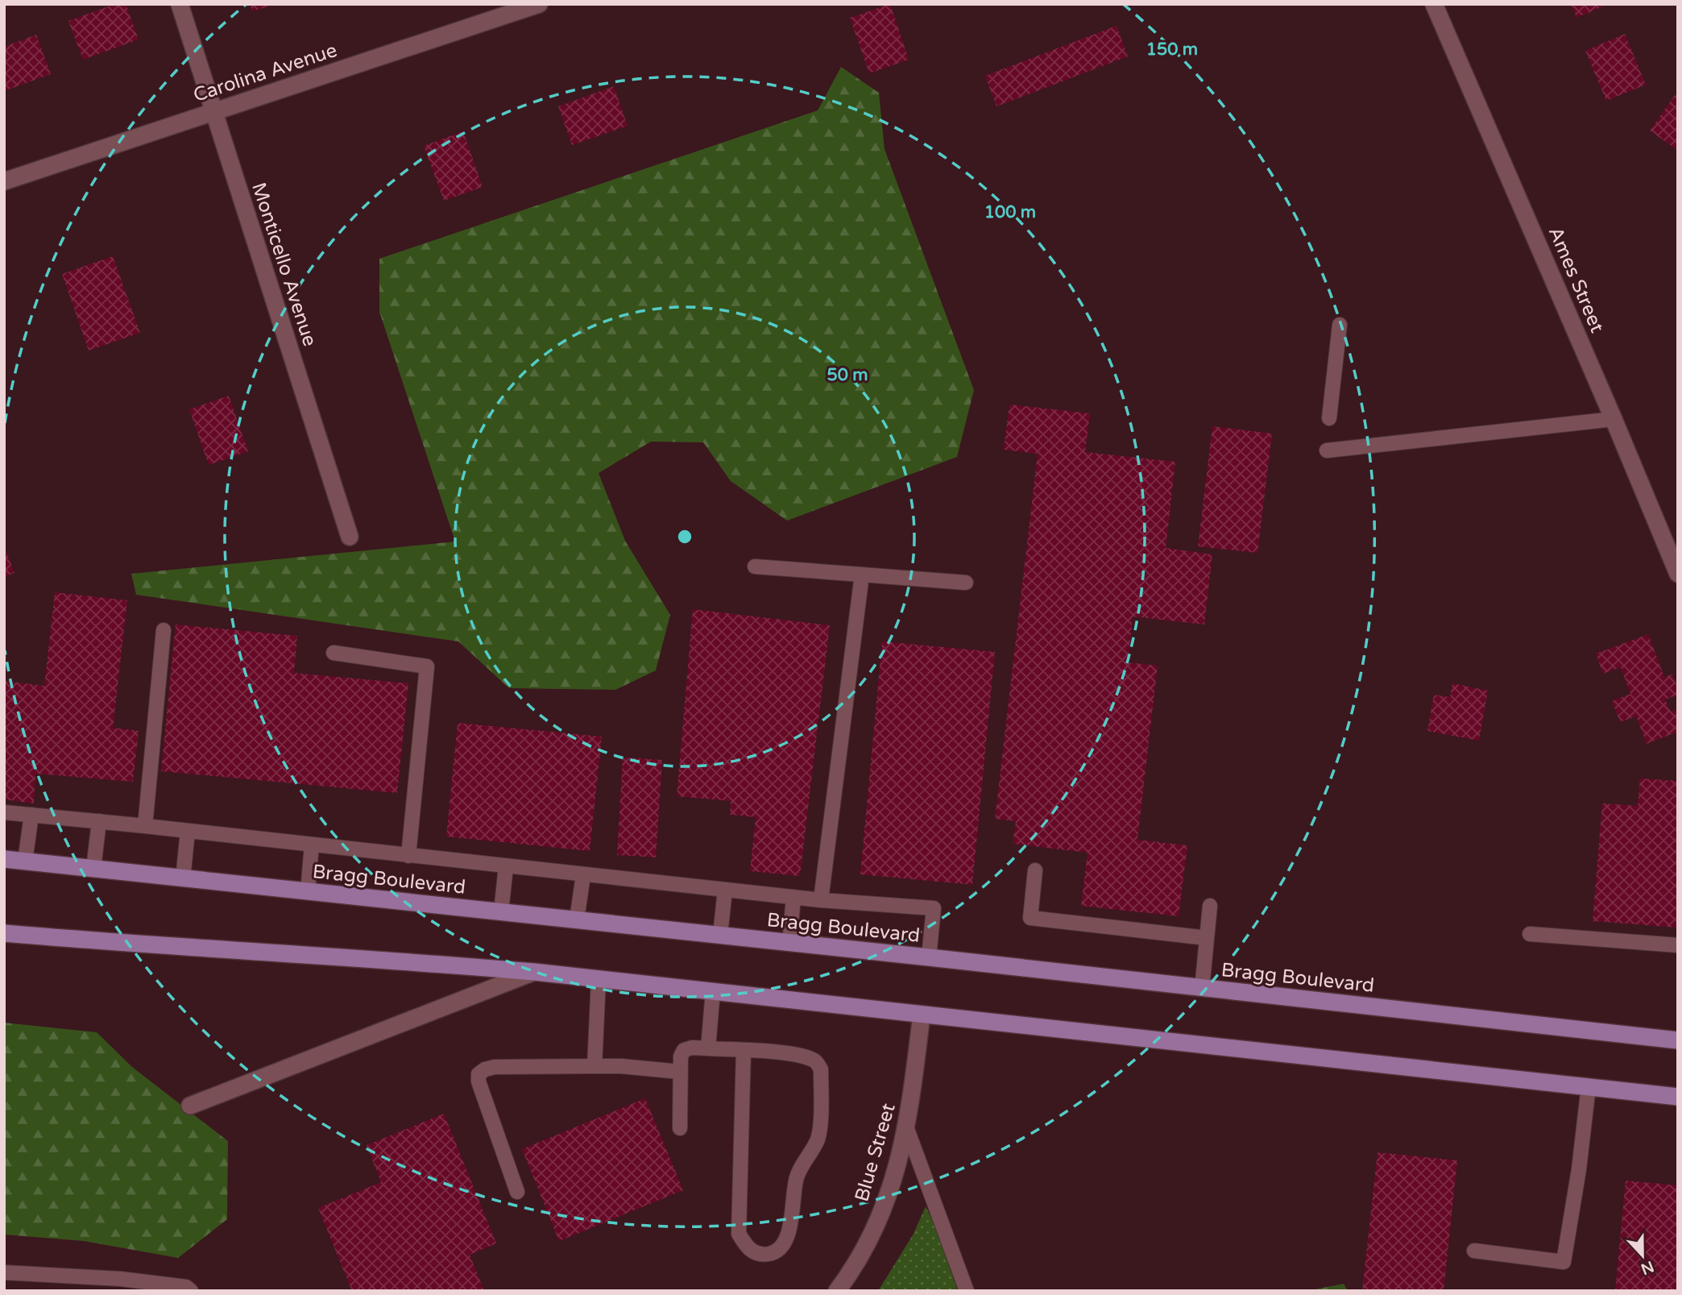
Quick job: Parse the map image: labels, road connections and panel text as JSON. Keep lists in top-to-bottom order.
{
  "streets": {
    "main road": ["Bragg Boulevard"],
    "street": [
      "Carolina Avenue",
      "Monticello Avenue",
      "Ames Street",
      "Blue Street"
    ]
  },
  "crossings": [
    ["Carolina Avenue", "Monticello Avenue"]
  ],
  "north": "bottom",
  "rings": ["150 m", "100 m", "50 m"]
}
